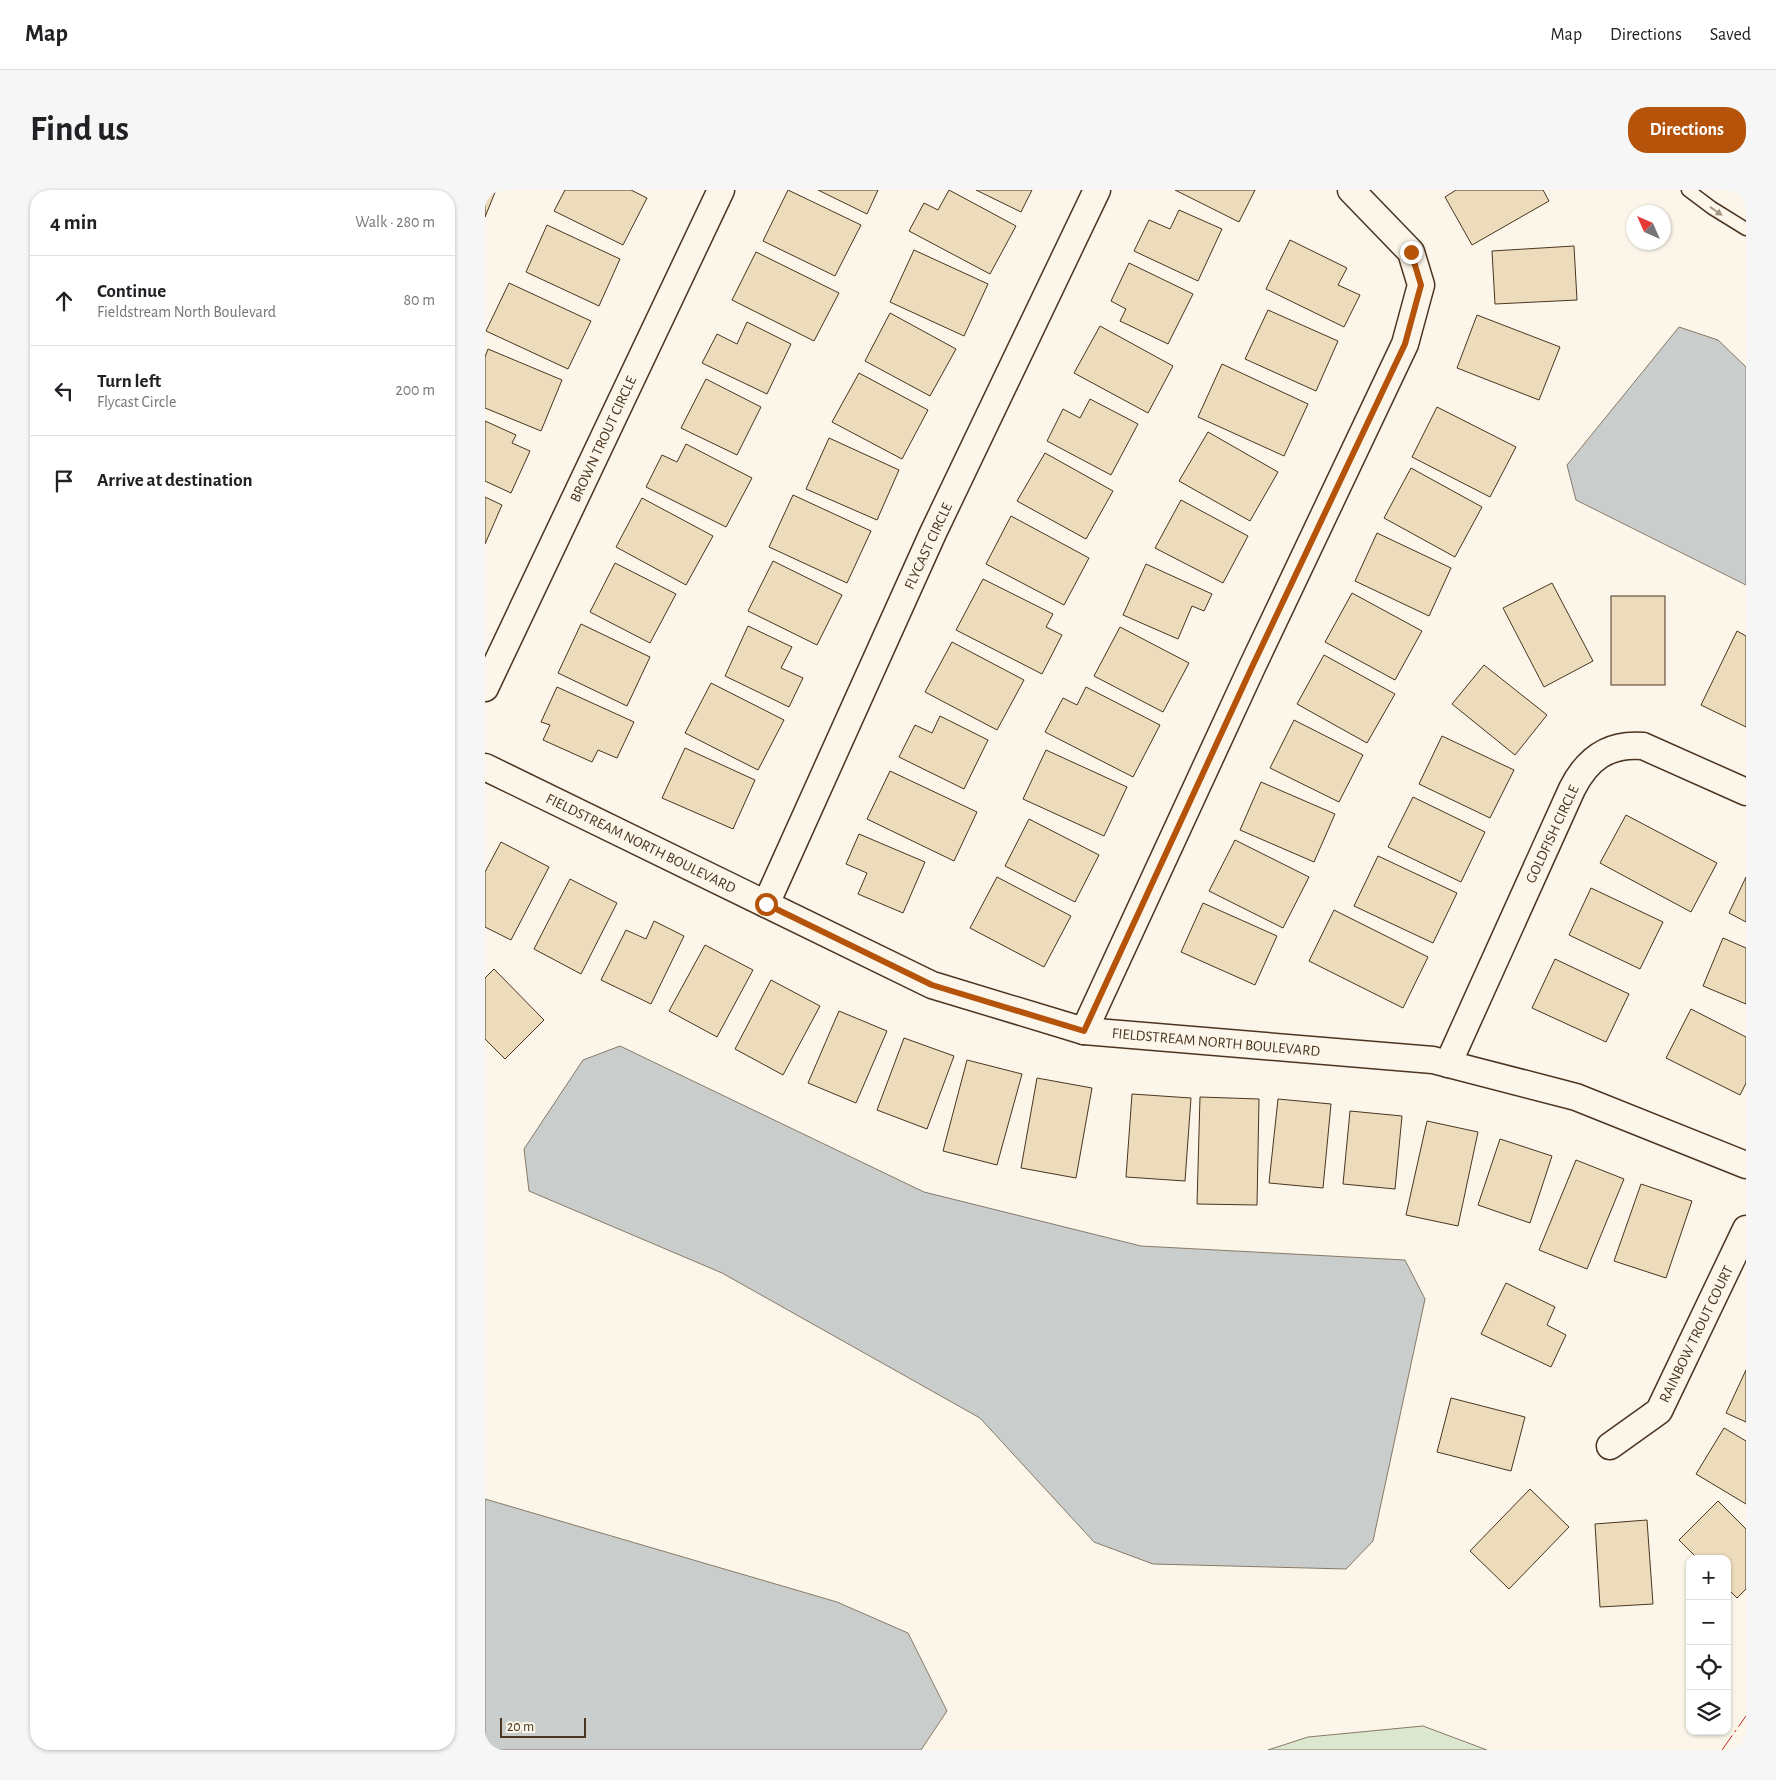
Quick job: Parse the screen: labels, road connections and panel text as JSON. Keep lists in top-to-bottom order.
{
  "streets": {
    "street": [
      "BROWN TROUT CIRCLE",
      "FLYCAST CIRCLE",
      "GOLDFISH CIRCLE",
      "FIELDSTREAM NORTH BOULEVARD",
      "RAINBOW TROUT COURT"
    ]
  },
  "crossings": [
    ["FLYCAST CIRCLE", "FIELDSTREAM NORTH BOULEVARD"],
    ["GOLDFISH CIRCLE", "FIELDSTREAM NORTH BOULEVARD"]
  ],
  "scale_bar": "20 m",
  "north": "top left",
  "page": {
    "header": "Map",
    "nav": ["Map", "Directions", "Saved"],
    "buttons": "Directions",
    "title": "Find us",
    "heading": ["4 min", "Walk · 280 m"],
    "list": [
      ["Continue", "Fieldstream North Boulevard", "80 m"],
      ["Turn left", "Flycast Circle", "200 m"],
      "Arrive at destination"
    ],
    "map_buttons": ["+", "−"],
    "scale": "20 m"
  }
}
